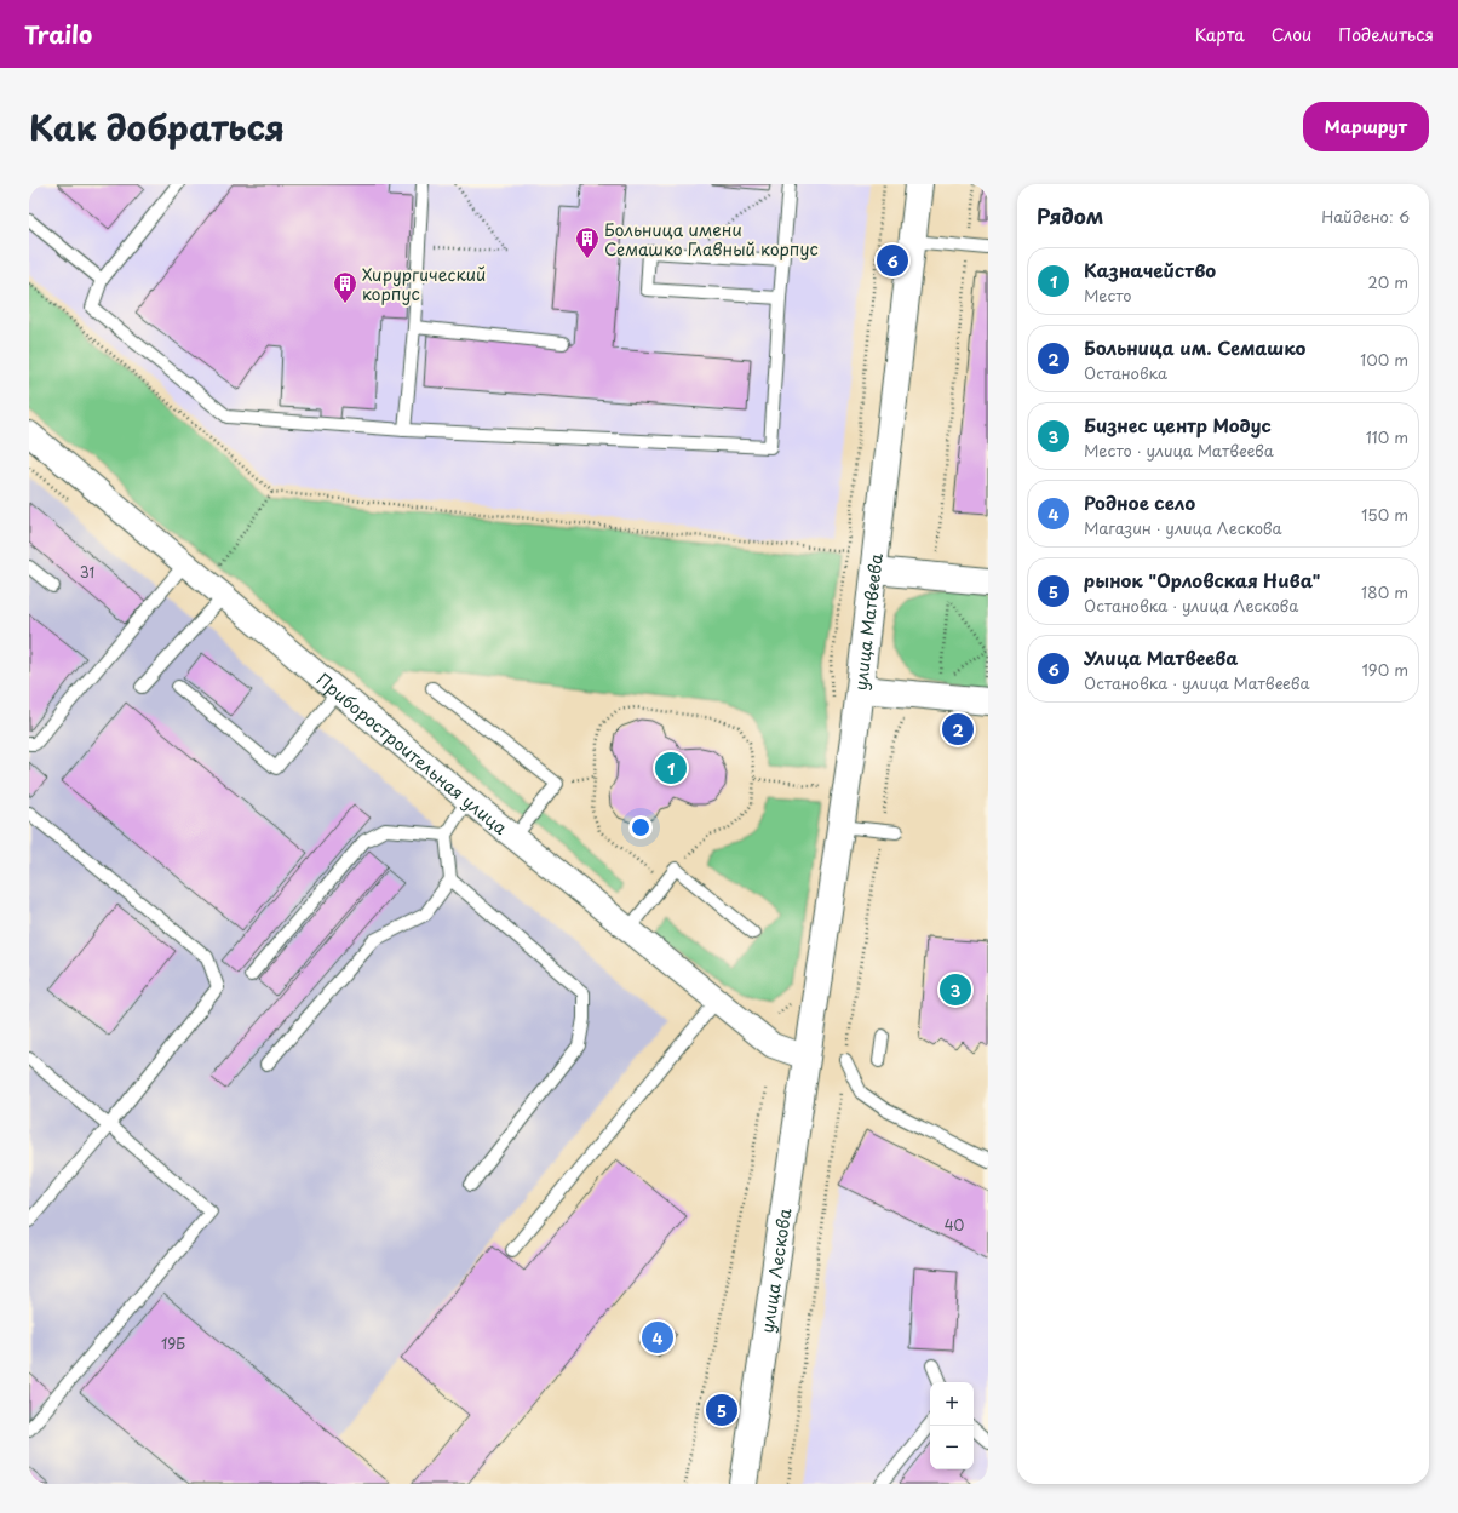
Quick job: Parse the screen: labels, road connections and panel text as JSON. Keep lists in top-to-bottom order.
{
  "streets": {
    "main road": ["улица Матвеева", "улица Лескова"],
    "street": ["Приборостроительная улица"]
  },
  "crossings": [
    ["улица Матвеева", "Приборостроительная улица"],
    ["улица Матвеева", "улица Лескова"],
    ["Приборостроительная улица", "улица Лескова"]
  ],
  "places": {
    "building": ["Больница имени Семашко Главный корпус", "Хирургический корпус"]
  },
  "house_numbers": ["31", "40", "19Б"],
  "page": {
    "header": "Trailo",
    "nav": ["Карта", "Слои", "Поделиться"],
    "title": "Как добраться",
    "buttons": "Маршрут",
    "heading": ["Рядом", "Найдено: 6"],
    "pins": [
      "6",
      "2",
      "1",
      "3",
      "4",
      "5"
    ],
    "list": [
      {
        "mark": "1",
        "name": "Казначейство",
        "note": "Место",
        "value": "20 m"
      },
      {
        "mark": "2",
        "name": "Больница им. Семашко",
        "note": "Остановка",
        "value": "100 m"
      },
      {
        "mark": "3",
        "name": "Бизнес центр Модус",
        "note": "Место · улица Матвеева",
        "value": "110 m"
      },
      {
        "mark": "4",
        "name": "Родное село",
        "note": "Магазин · улица Лескова",
        "value": "150 m"
      },
      {
        "mark": "5",
        "name": "рынок \"Орловская Нива\"",
        "note": "Остановка · улица Лескова",
        "value": "180 m"
      },
      {
        "mark": "6",
        "name": "Улица Матвеева",
        "note": "Остановка · улица Матвеева",
        "value": "190 m"
      }
    ],
    "map_buttons": ["+", "−"]
  }
}
